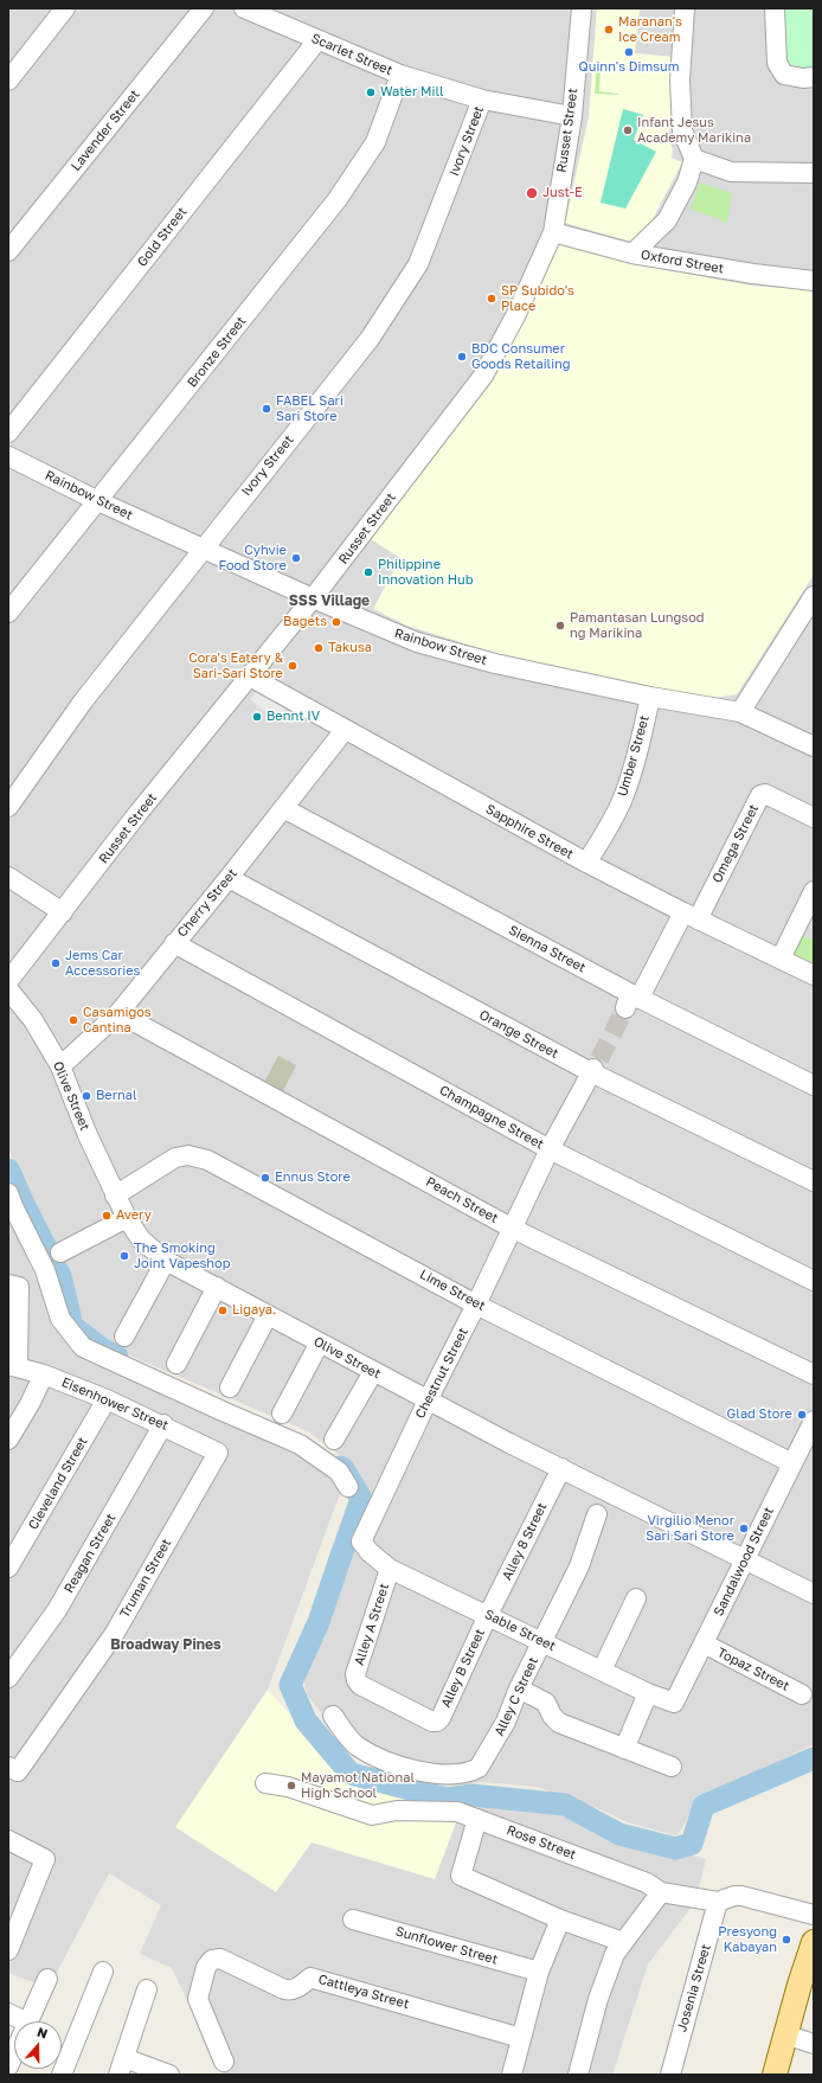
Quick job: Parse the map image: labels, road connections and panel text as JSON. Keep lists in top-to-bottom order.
{
  "streets": {
    "street": [
      "Scarlet Street",
      "Lavender Street",
      "Russet Street",
      "Ivory Street",
      "Gold Street",
      "Oxford Street",
      "Bronze Street",
      "Rainbow Street",
      "Umber Street",
      "Sapphire Street",
      "Omega Street",
      "Cherry Street",
      "Sienna Street",
      "Orange Street",
      "Olive Street",
      "Champagne Street",
      "Peach Street",
      "Lime Street",
      "Chestnut Street",
      "Eisenhower Street",
      "Cleveland Street",
      "Alley 8 Street",
      "Reagan Street",
      "Sandalwood Street",
      "Truman Street",
      "Alley A Street",
      "Sable Street",
      "Alley B Street",
      "Topaz Street",
      "Alley C Street",
      "Rose Street",
      "Sunflower Street",
      "Josenia Street",
      "Cattleya Street"
    ]
  },
  "crossings": [
    ["Scarlet Street", "Russet Street"],
    ["Scarlet Street", "Ivory Street"],
    ["Scarlet Street", "Gold Street"],
    ["Scarlet Street", "Bronze Street"],
    ["Russet Street", "Oxford Street"],
    ["Russet Street", "Rainbow Street"],
    ["Russet Street", "Sapphire Street"],
    ["Ivory Street", "Rainbow Street"],
    ["Bronze Street", "Rainbow Street"],
    ["Rainbow Street", "Umber Street"],
    ["Umber Street", "Sapphire Street"],
    ["Sapphire Street", "Omega Street"],
    ["Sapphire Street", "Cherry Street"],
    ["Cherry Street", "Sienna Street"],
    ["Cherry Street", "Orange Street"],
    ["Cherry Street", "Olive Street"],
    ["Cherry Street", "Champagne Street"],
    ["Cherry Street", "Peach Street"],
    ["Orange Street", "Chestnut Street"],
    ["Olive Street", "Lime Street"],
    ["Olive Street", "Chestnut Street"],
    ["Olive Street", "Alley 8 Street"],
    ["Olive Street", "Sandalwood Street"],
    ["Champagne Street", "Chestnut Street"],
    ["Peach Street", "Chestnut Street"],
    ["Lime Street", "Chestnut Street"],
    ["Lime Street", "Sandalwood Street"],
    ["Chestnut Street", "Sable Street"],
    ["Eisenhower Street", "Cleveland Street"],
    ["Eisenhower Street", "Reagan Street"],
    ["Eisenhower Street", "Truman Street"],
    ["Alley 8 Street", "Sable Street"],
    ["Alley 8 Street", "Alley B Street"],
    ["Sandalwood Street", "Sable Street"],
    ["Sandalwood Street", "Topaz Street"],
    ["Alley A Street", "Sable Street"],
    ["Alley A Street", "Alley B Street"],
    ["Sable Street", "Alley B Street"],
    ["Sable Street", "Alley C Street"],
    ["Rose Street", "Josenia Street"]
  ],
  "districts": ["SSS Village", "Broadway Pines"],
  "places": [
    "Maranan's Ice Cream",
    "Quinn's Dimsum",
    "Water Mill",
    "Infant Jesus Academy Marikina",
    "Just-E",
    "SP Subido's Place",
    "BDC Consumer Goods Retailing",
    "FABEL Sari Sari Store",
    "Cyhvie Food Store",
    "Philippine Innovation Hub",
    "Bagets",
    "Pamantasan Lungsod ng Marikina",
    "Takusa",
    "Cora's Eatery & Sari-Sari Store",
    "Bennt IV",
    "Jems Car Accessories",
    "Casamigos Cantina",
    "Bernal",
    "Ennus Store",
    "Avery",
    "The Smoking Joint Vapeshop",
    "Ligaya.",
    "Glad Store",
    "Virgilio Menor Sari Sari Store",
    "Mayamot National High School",
    "Presyong Kabayan"
  ],
  "north": "top"
}
